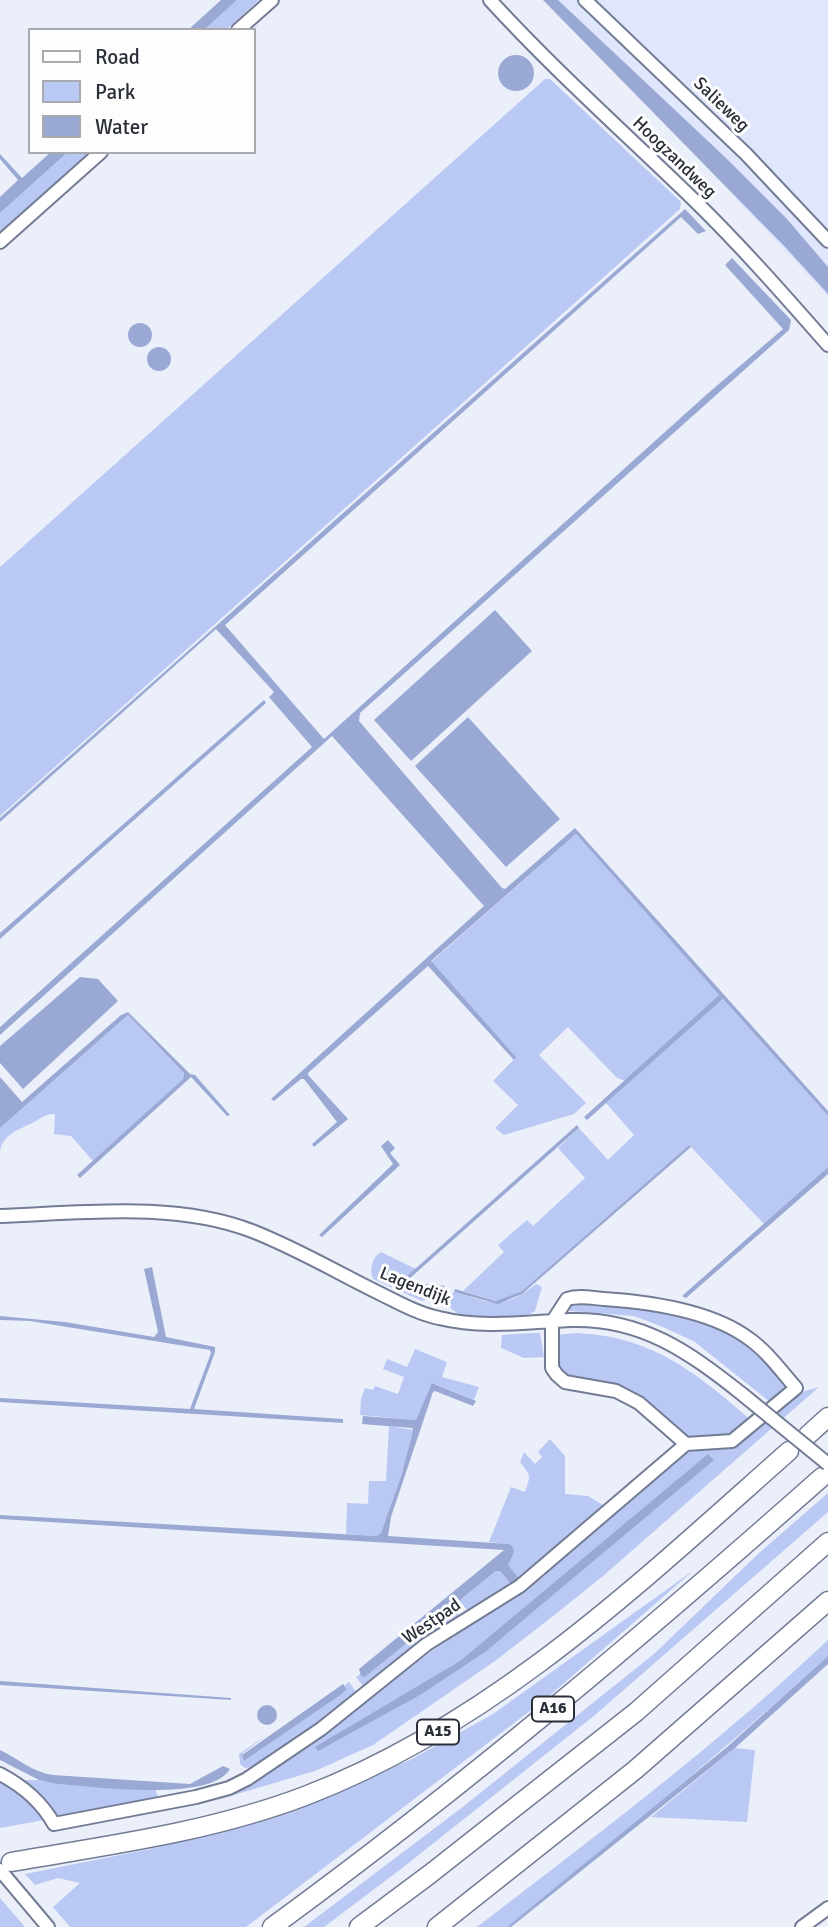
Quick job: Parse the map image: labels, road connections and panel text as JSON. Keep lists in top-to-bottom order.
{
  "streets": {
    "highway": ["A16", "A15"],
    "street": [
      "Salieweg",
      "Hoogzandweg",
      "Lagendijk",
      "Westpad"
    ]
  },
  "crossings": [
    ["Lagendijk", "A16"]
  ],
  "legend": ["Road", "Park", "Water"]
}
